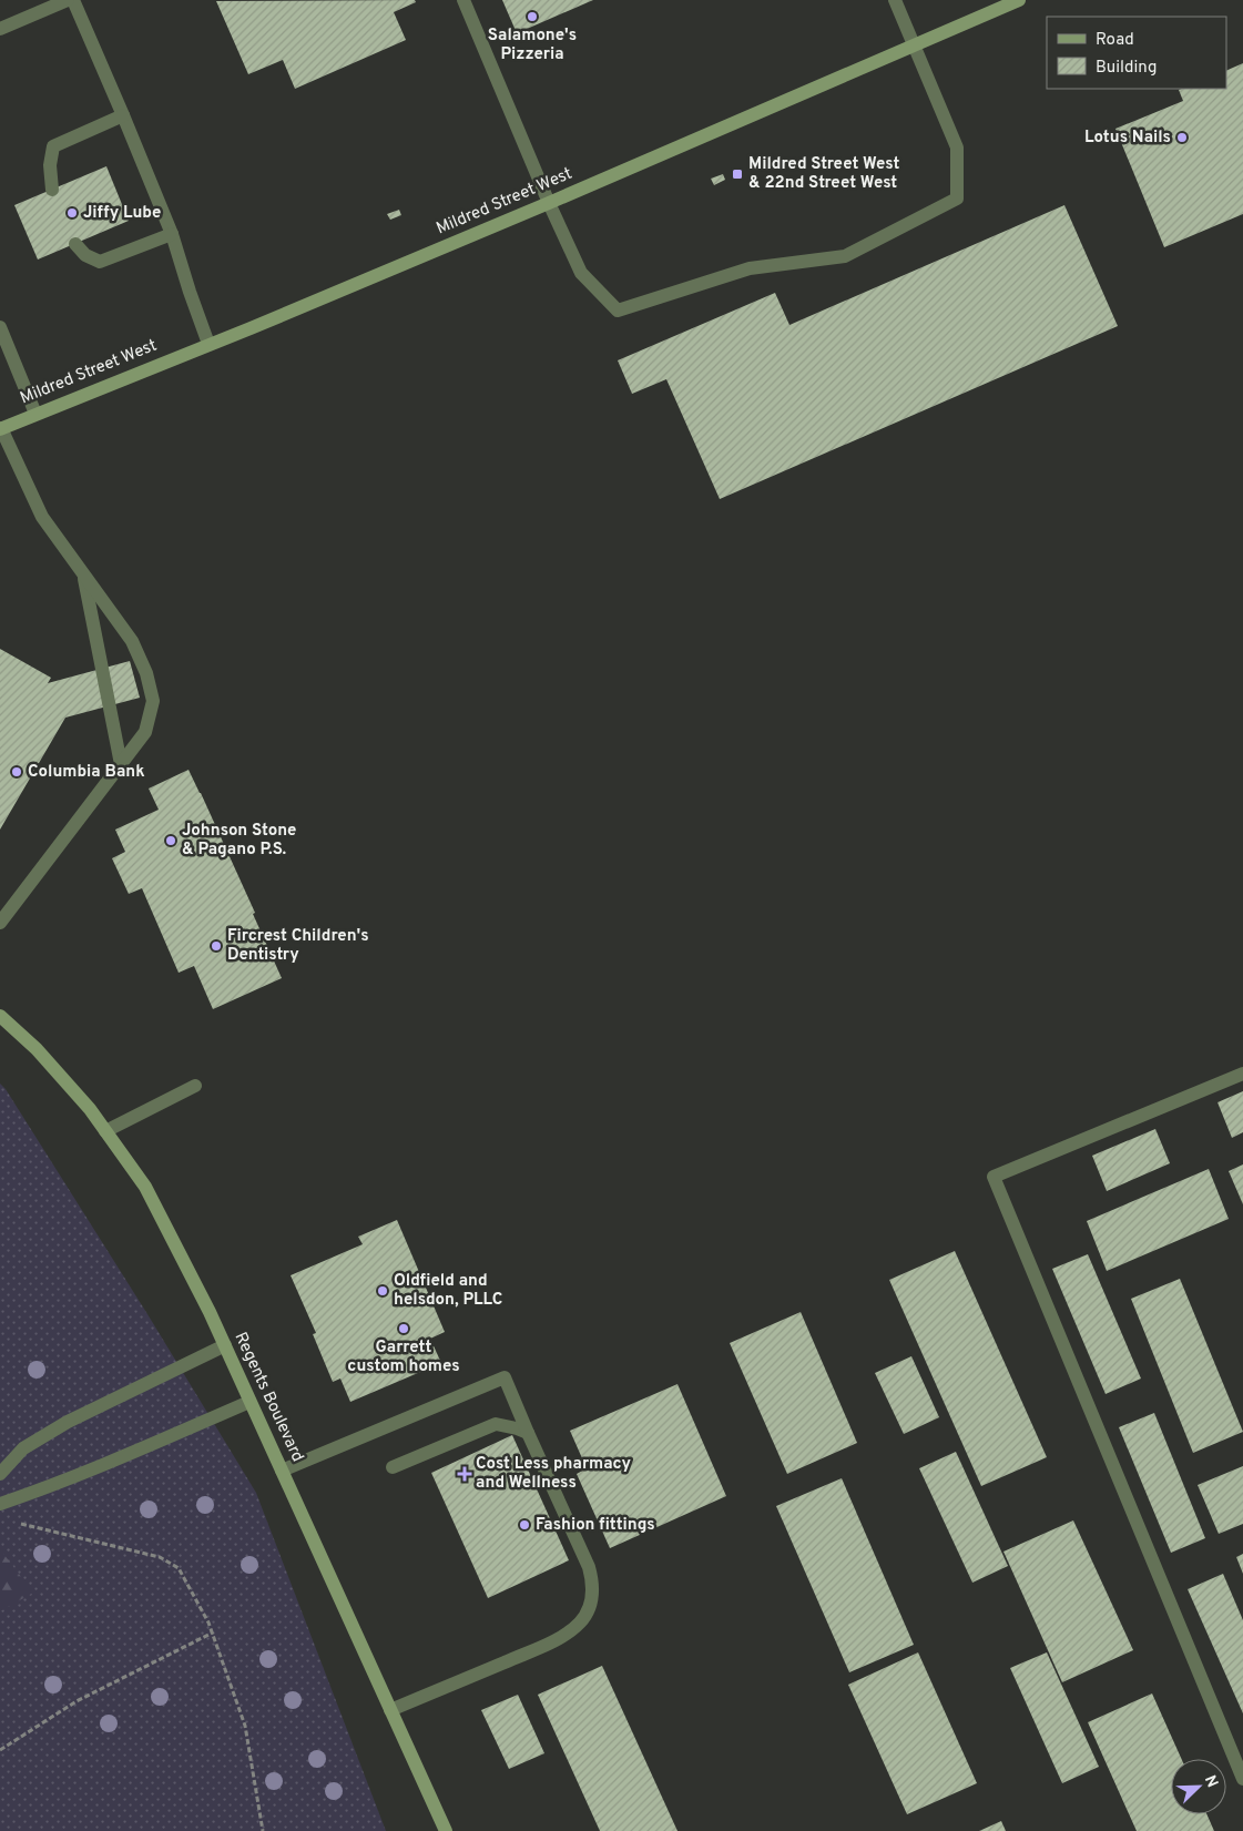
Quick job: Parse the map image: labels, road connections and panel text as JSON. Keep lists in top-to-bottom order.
{
  "streets": {
    "main road": ["Mildred Street West", "Regents Boulevard"]
  },
  "places": {
    "other": [
      "Salamone's Pizzeria",
      "Lotus Nails",
      "Jiffy Lube",
      "Columbia Bank",
      "Johnson Stone & Pagano P.S.",
      "Fircrest Children's Dentistry",
      "Oldfield and helsdon, PLLC",
      "Garrett custom homes",
      "Fashion fittings"
    ],
    "transit": ["Mildred Street West & 22nd Street West"],
    "health": ["Cost Less pharmacy and Wellness"]
  },
  "legend": ["Road", "Building"],
  "north": "top right"
}
